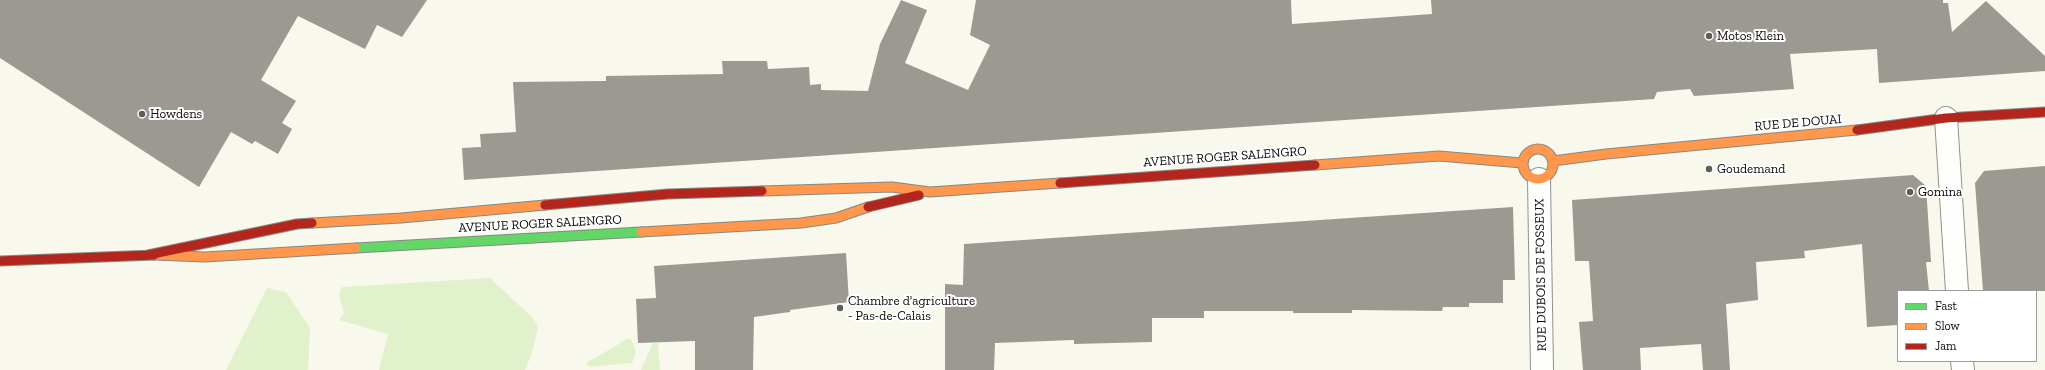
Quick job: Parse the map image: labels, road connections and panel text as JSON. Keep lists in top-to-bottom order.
{
  "streets": {
    "street": ["RUE DE DOUAI", "AVENUE ROGER SALENGRO", "RUE DUBOIS DE FOSSEUX"]
  },
  "crossings": [
    ["RUE DE DOUAI", "AVENUE ROGER SALENGRO"],
    ["RUE DE DOUAI", "RUE DUBOIS DE FOSSEUX"],
    ["AVENUE ROGER SALENGRO", "RUE DUBOIS DE FOSSEUX"]
  ],
  "places": [
    "Motos Klein",
    "Howdens",
    "Goudemand",
    "Gomina",
    "Chambre d'agriculture - Pas-de-Calais"
  ],
  "legend": ["Fast", "Slow", "Jam"]
}
